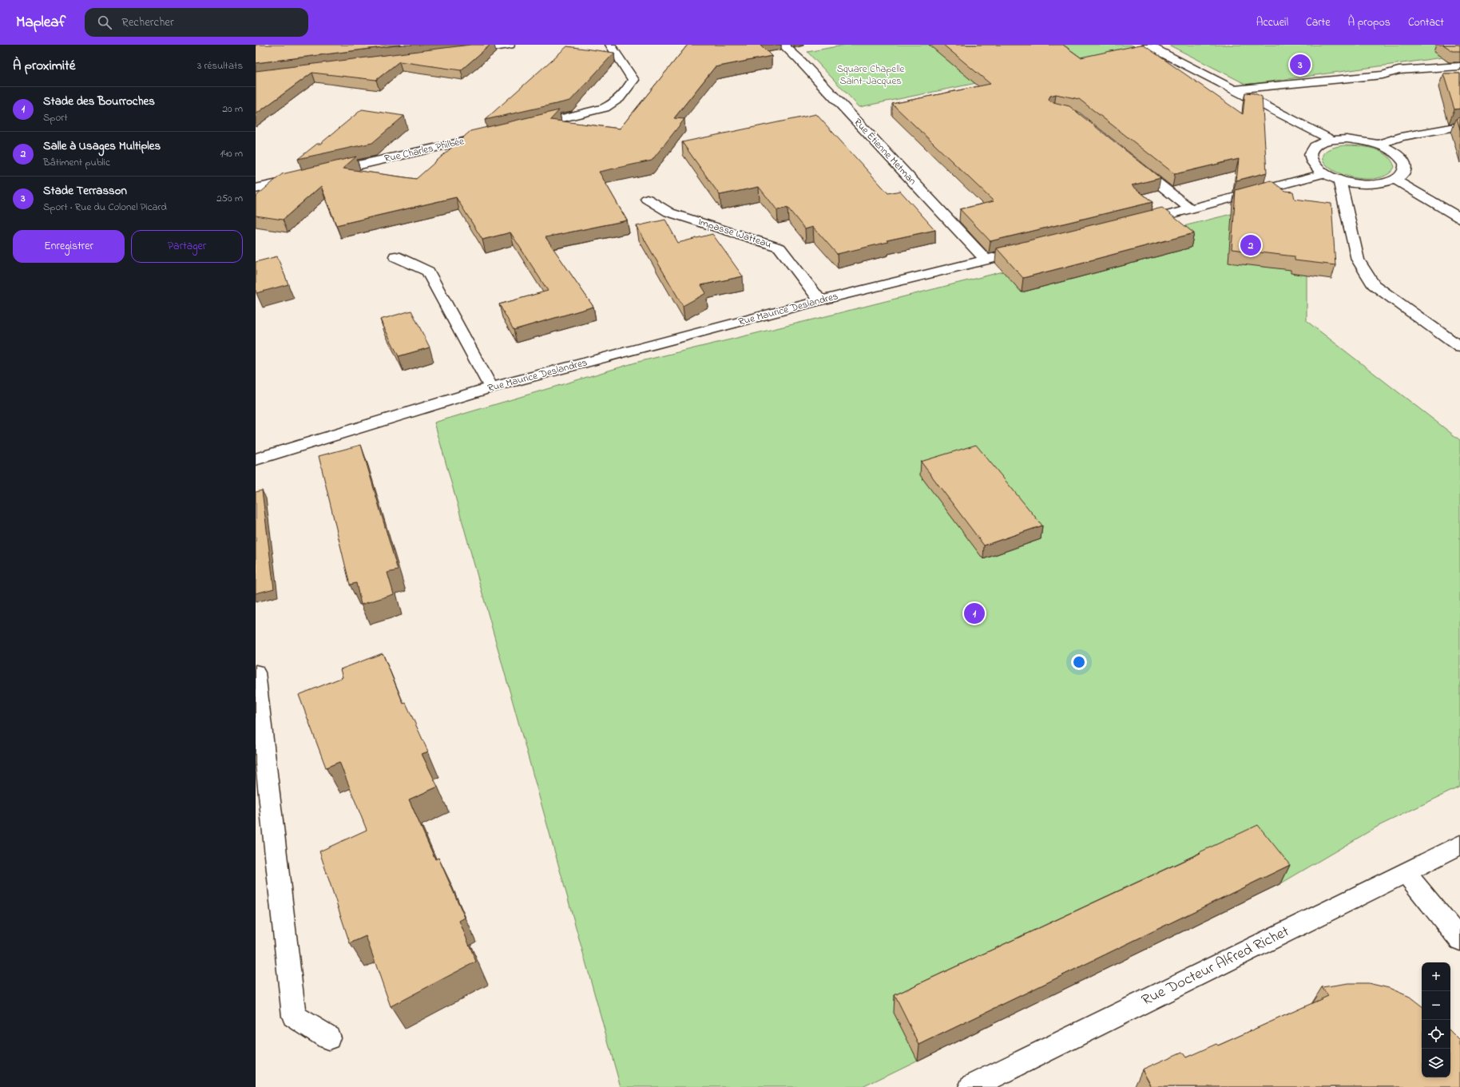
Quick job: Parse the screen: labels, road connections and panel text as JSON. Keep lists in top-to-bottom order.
{
  "streets": {
    "street": [
      "Rue Charles Philbée",
      "Rue Étienne Metman",
      "Impasse Watteau",
      "Rue Maurice Deslandres",
      "Rue Docteur Alfred Richet"
    ]
  },
  "crossings": [
    ["Rue Étienne Metman", "Rue Maurice Deslandres"],
    ["Impasse Watteau", "Rue Maurice Deslandres"]
  ],
  "parks": ["Square Chapelle Saint-Jacques"],
  "page": {
    "header": "Mapleaf",
    "search": "Rechercher",
    "nav": [
      "Accueil",
      "Carte",
      "À propos",
      "Contact"
    ],
    "heading": ["À proximité", "3 résultats"],
    "pins": ["3", "2", "1"],
    "list": [
      {
        "mark": "1",
        "name": "Stade des Bourroches",
        "note": "Sport",
        "value": "20 m"
      },
      {
        "mark": "2",
        "name": "Salle à Usages Multiples",
        "note": "Bâtiment public",
        "value": "140 m"
      },
      {
        "mark": "3",
        "name": "Stade Terrasson",
        "note": "Sport · Rue du Colonel Picard",
        "value": "250 m"
      }
    ],
    "buttons": ["Enregistrer", "Partager"],
    "map_buttons": ["+", "−"]
  }
}
